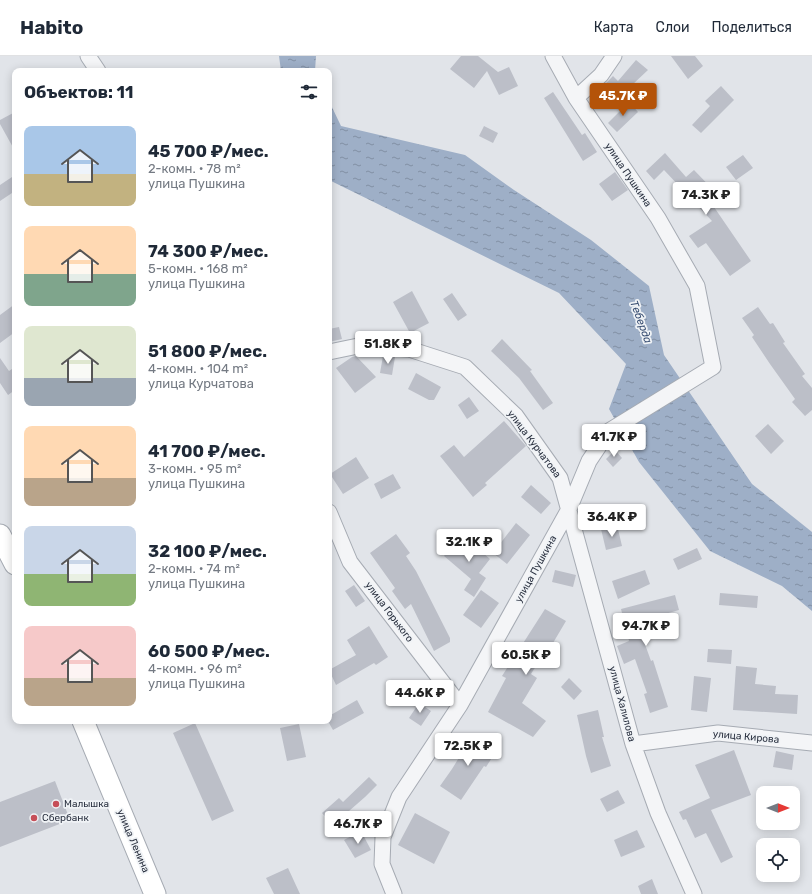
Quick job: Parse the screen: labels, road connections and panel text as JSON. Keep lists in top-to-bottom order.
{
  "streets": {
    "main road": ["улица Ленина"],
    "street": [
      "улица Пушкина",
      "улица Курчатова",
      "улица Горького",
      "улица Халилова",
      "улица Кирова"
    ]
  },
  "crossings": [
    ["улица Пушкина", "улица Курчатова"],
    ["улица Пушкина", "улица Горького"],
    ["улица Пушкина", "улица Халилова"],
    ["улица Курчатова", "улица Халилова"],
    ["улица Халилова", "улица Кирова"]
  ],
  "water": ["Теберда"],
  "places": ["Малышка", "Сбербанк"],
  "north": "right",
  "page": {
    "header": "Habito",
    "nav": ["Карта", "Слои", "Поделиться"],
    "heading": "Объектов: 11",
    "price": [
      "45.7K ₽",
      "74.3K ₽",
      "51.8K ₽",
      "41.7K ₽",
      "36.4K ₽",
      "32.1K ₽",
      "94.7K ₽",
      "60.5K ₽",
      "44.6K ₽",
      "72.5K ₽",
      "46.7K ₽"
    ],
    "list": [
      {
        "name": "45 700 ₽/мес.",
        "note": "2-комн. · 78 m² · улица Пушкина"
      },
      {
        "name": "74 300 ₽/мес.",
        "note": "5-комн. · 168 m² · улица Пушкина"
      },
      {
        "name": "51 800 ₽/мес.",
        "note": "4-комн. · 104 m² · улица Курчатова"
      },
      {
        "name": "41 700 ₽/мес.",
        "note": "3-комн. · 95 m² · улица Пушкина"
      },
      {
        "name": "32 100 ₽/мес.",
        "note": "2-комн. · 74 m² · улица Пушкина"
      },
      {
        "name": "60 500 ₽/мес.",
        "note": "4-комн. · 96 m² · улица Пушкина"
      }
    ]
  }
}
